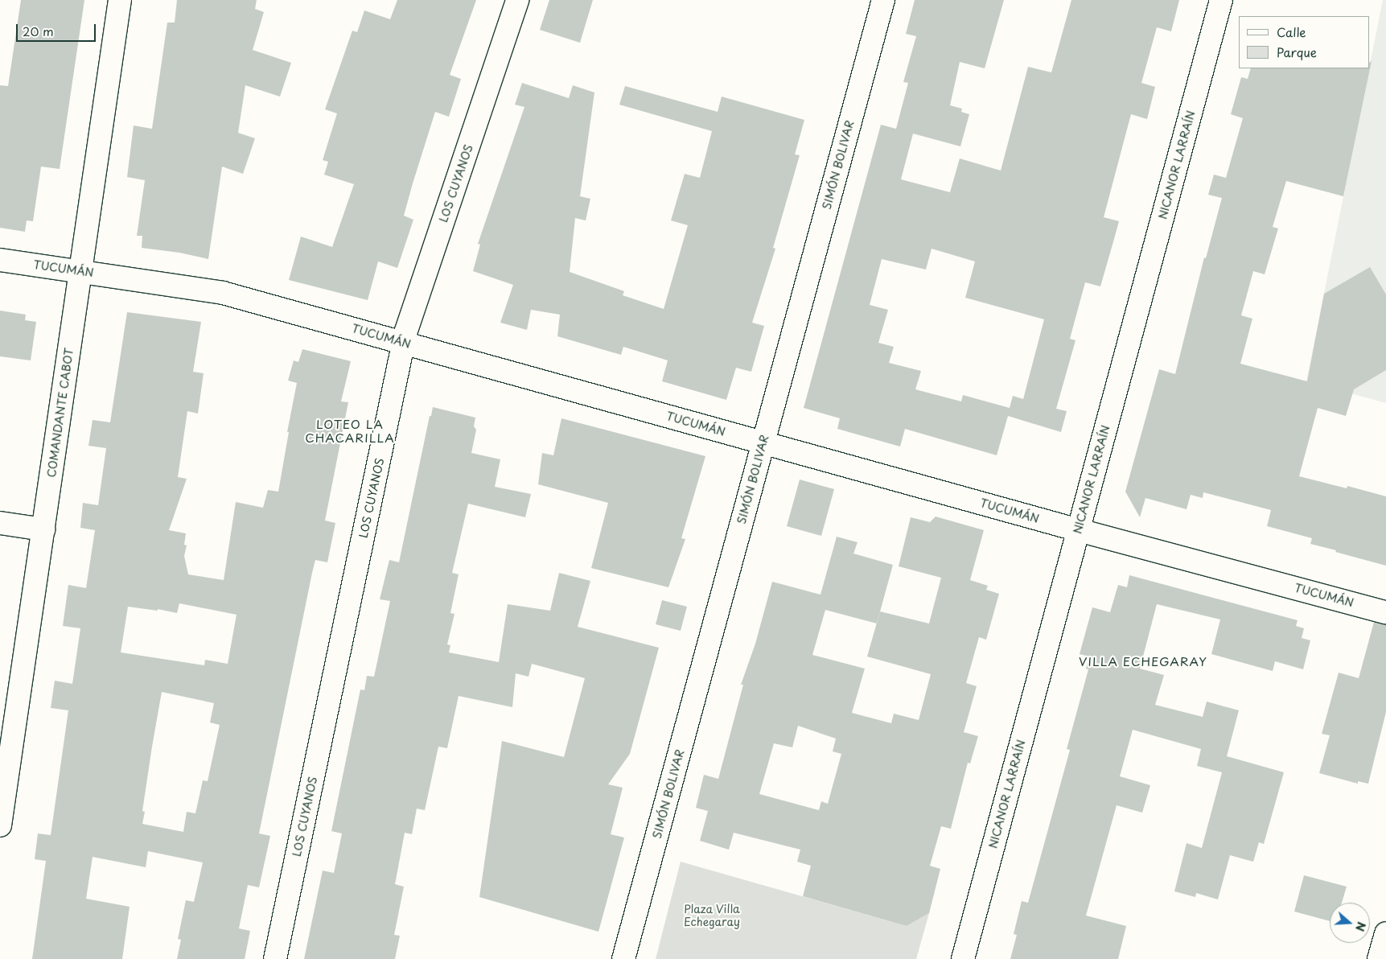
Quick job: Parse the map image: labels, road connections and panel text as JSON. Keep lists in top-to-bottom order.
{
  "streets": {
    "street": [
      "SIMÓN BOLIVAR",
      "NICANOR LARRAÍN",
      "LOS CUYANOS",
      "TUCUMÁN",
      "COMANDANTE CABOT"
    ]
  },
  "crossings": [
    ["SIMÓN BOLIVAR", "TUCUMÁN"],
    ["NICANOR LARRAÍN", "TUCUMÁN"],
    ["LOS CUYANOS", "TUCUMÁN"],
    ["TUCUMÁN", "COMANDANTE CABOT"]
  ],
  "districts": ["LOTEO LA CHACARILLA", "VILLA ECHEGARAY"],
  "parks": ["Plaza Villa Echegaray"],
  "legend": ["Calle", "Parque"],
  "scale_bar": "20 m",
  "north": "right"
}
